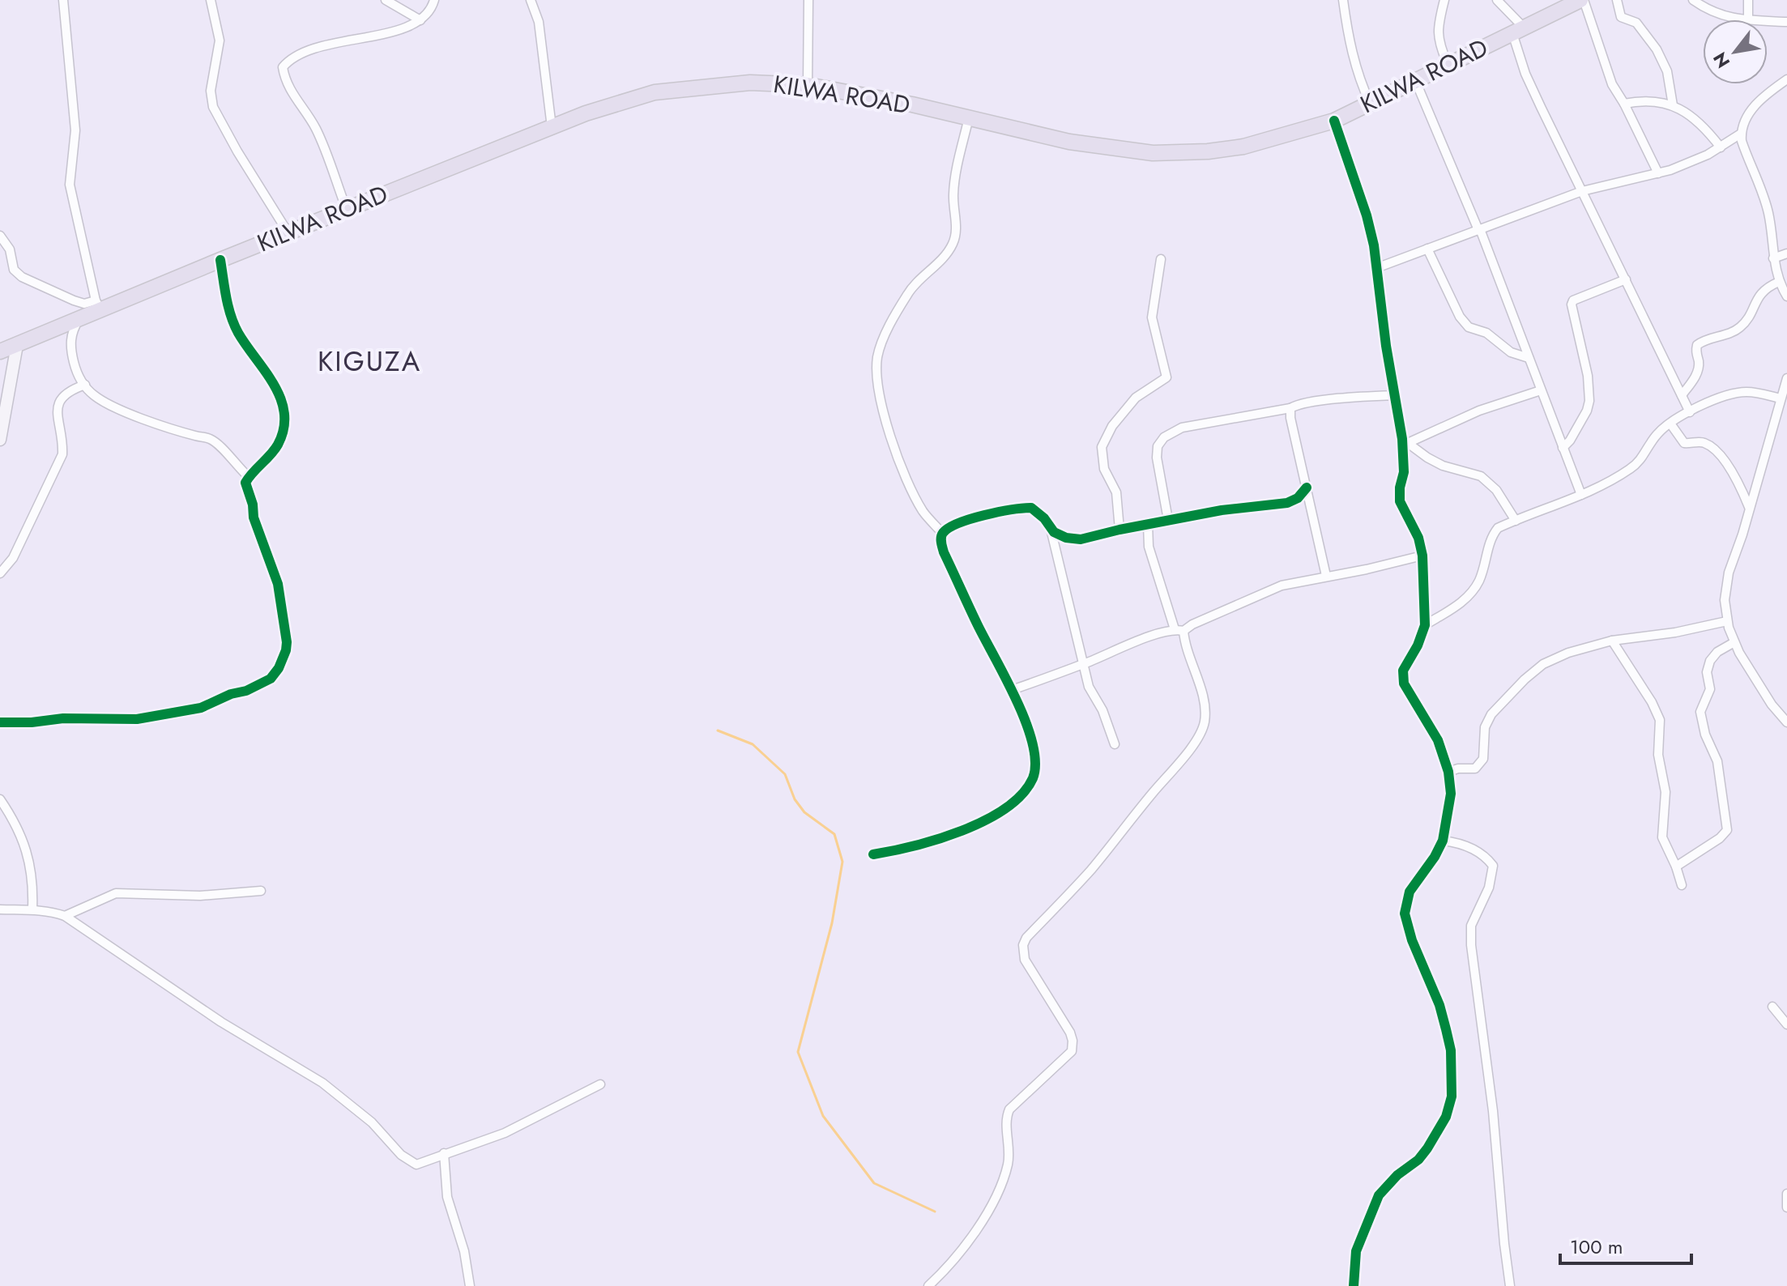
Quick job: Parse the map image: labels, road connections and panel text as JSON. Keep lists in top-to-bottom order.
{
  "streets": {
    "highway": ["KILWA ROAD"]
  },
  "districts": ["KIGUZA"],
  "scale_bar": "100 m",
  "north": "bottom left"
}
